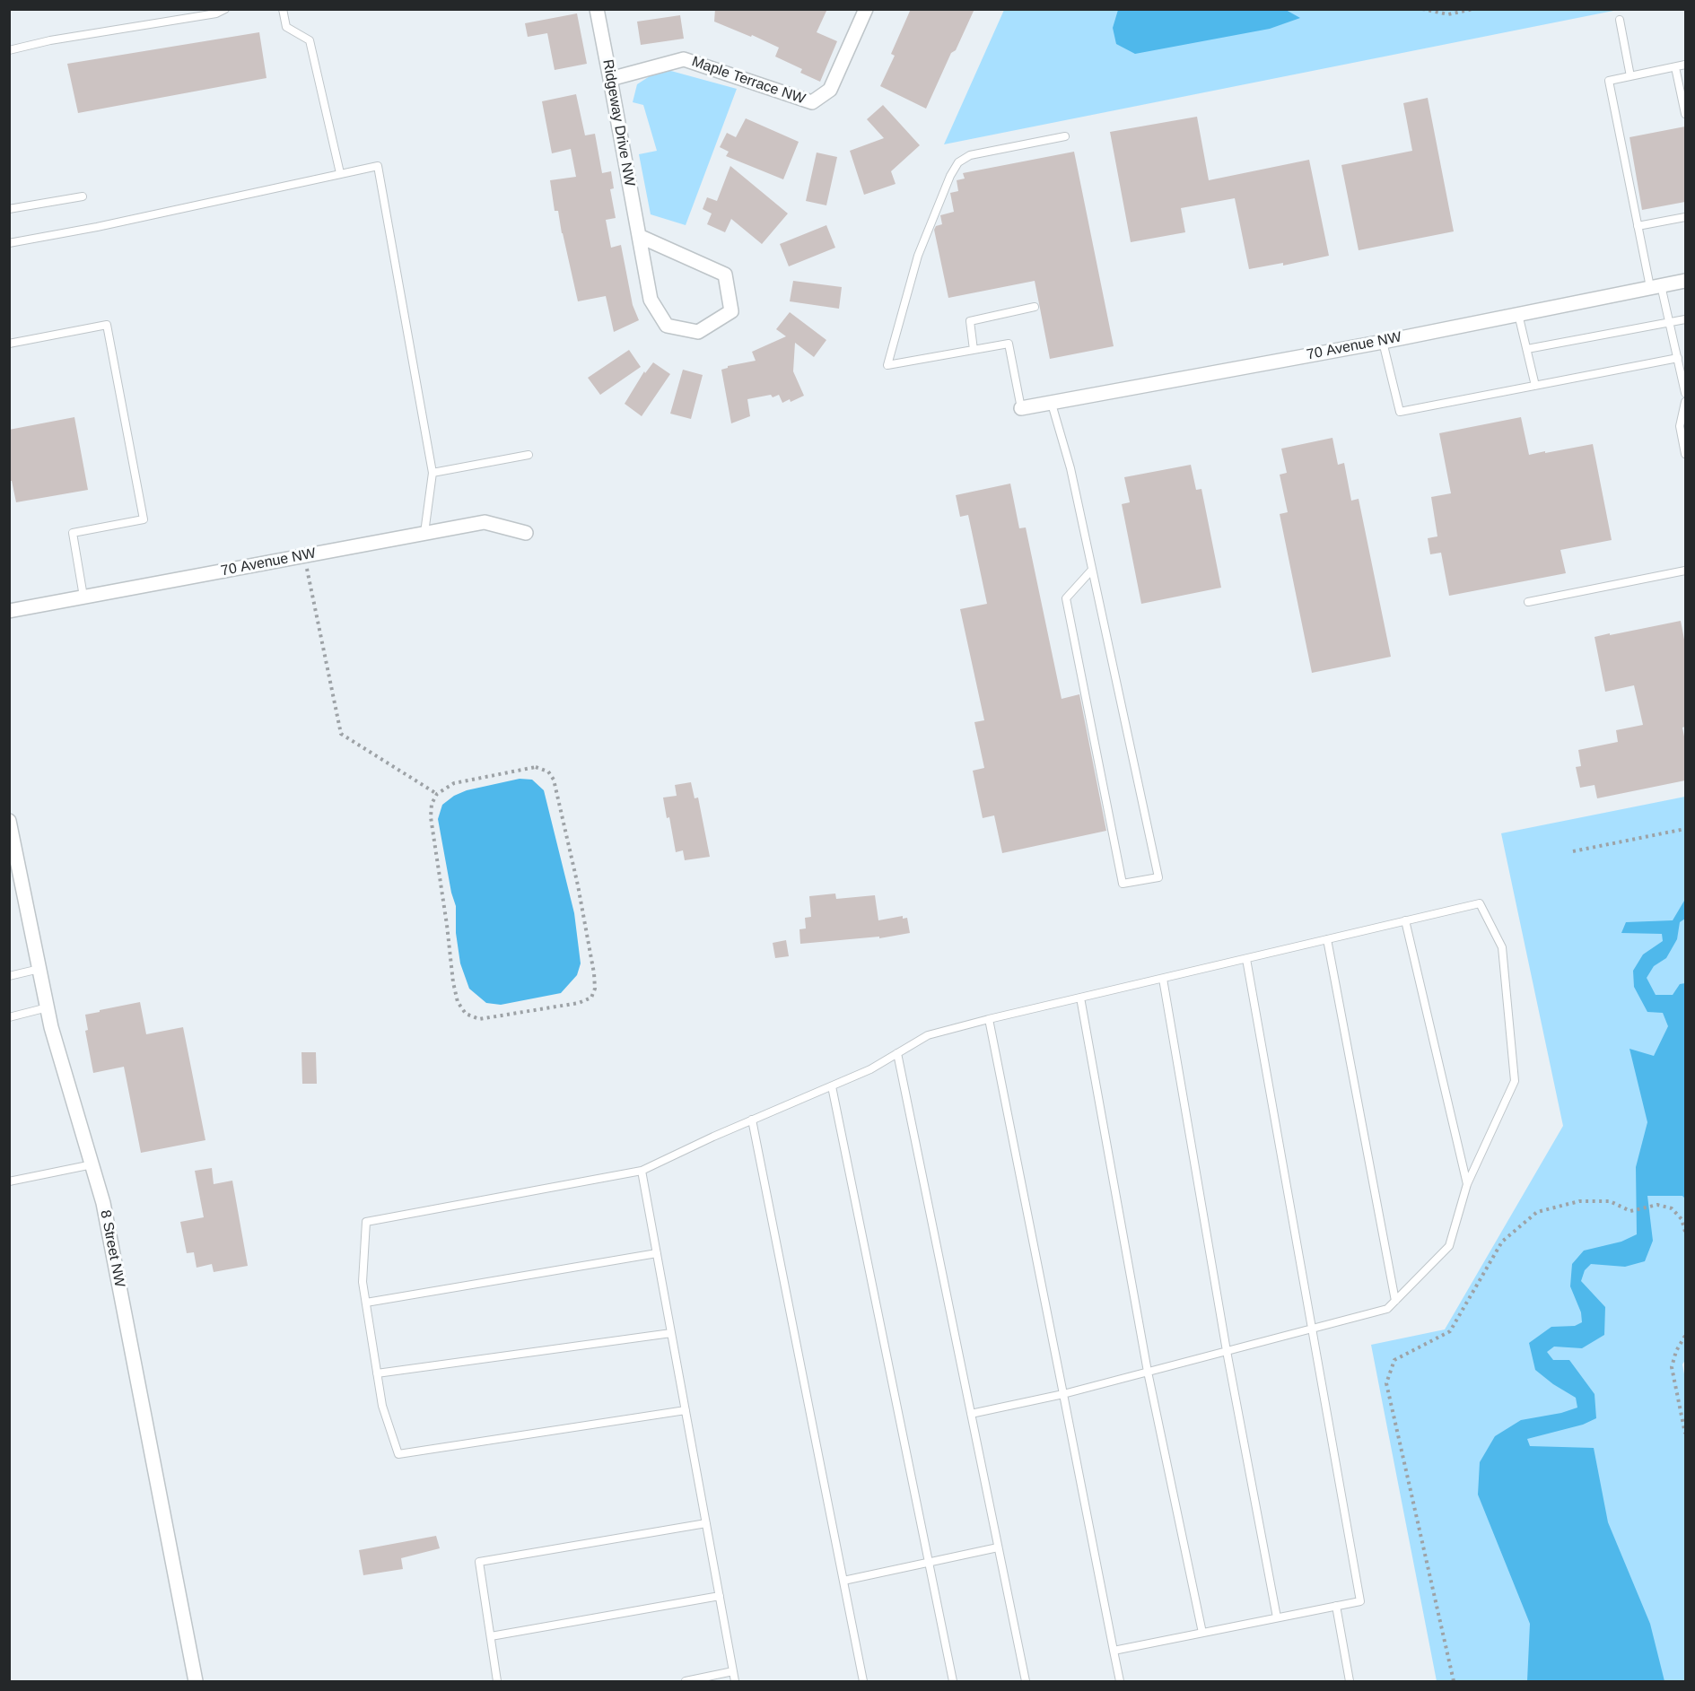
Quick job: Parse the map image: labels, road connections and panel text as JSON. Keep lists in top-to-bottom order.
{
  "streets": {
    "street": [
      "Maple Terrace NW",
      "Ridgeway Drive NW",
      "70 Avenue NW",
      "8 Street NW"
    ]
  },
  "crossings": [
    ["Maple Terrace NW", "Ridgeway Drive NW"]
  ]
}
